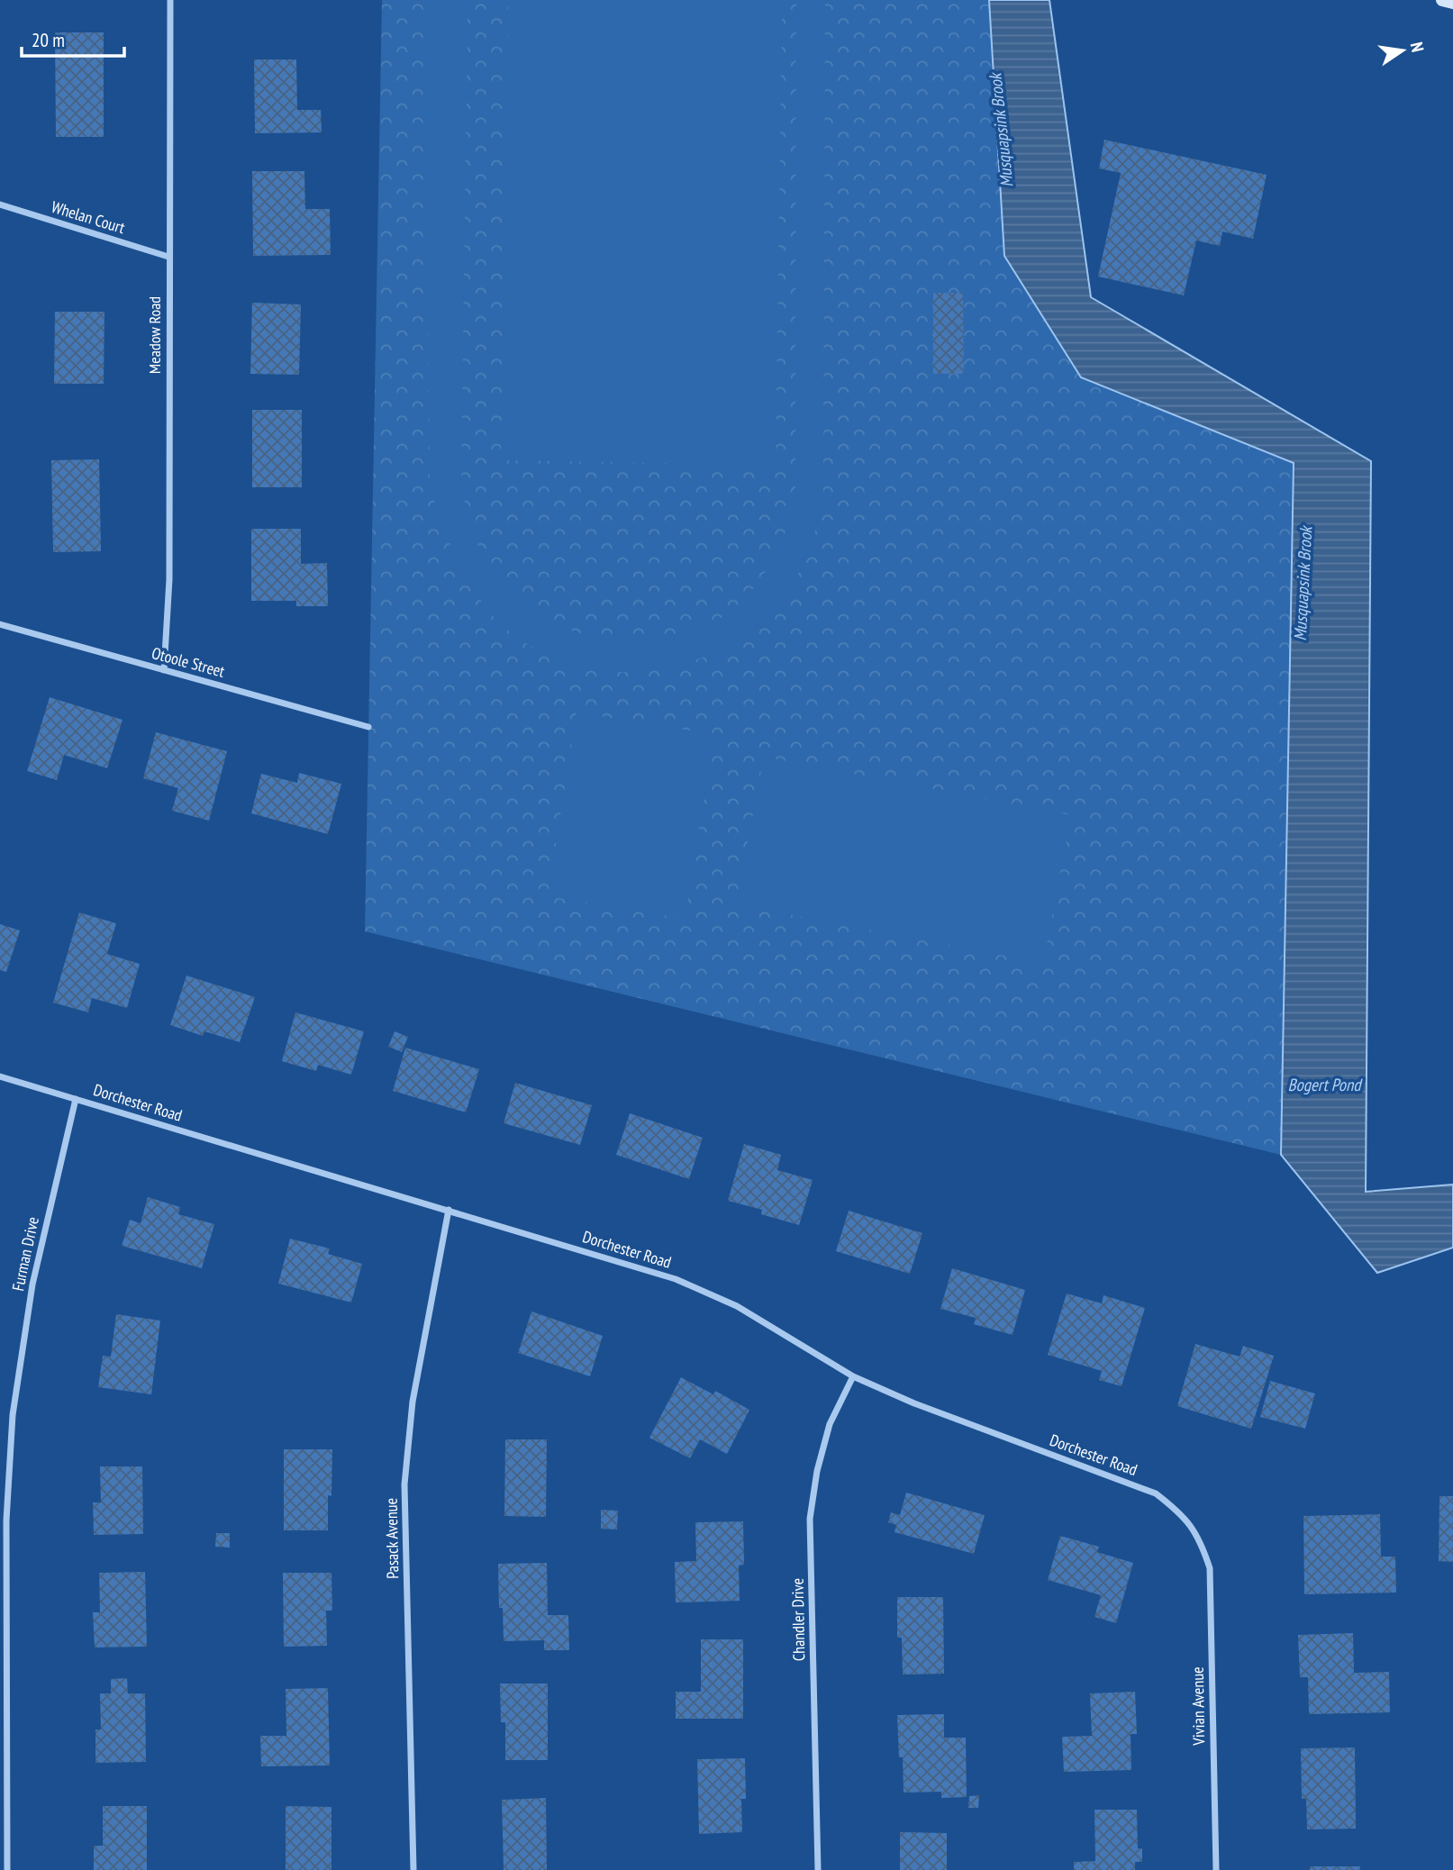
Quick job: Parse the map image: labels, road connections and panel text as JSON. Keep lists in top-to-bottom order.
{
  "streets": {
    "street": [
      "Whelan Court",
      "Meadow Road",
      "Otoole Street",
      "Dorchester Road",
      "Furman Drive",
      "Pasack Avenue",
      "Chandler Drive",
      "Vivian Avenue"
    ]
  },
  "crossings": [
    ["Whelan Court", "Meadow Road"],
    ["Meadow Road", "Otoole Street"],
    ["Dorchester Road", "Furman Drive"],
    ["Dorchester Road", "Pasack Avenue"],
    ["Dorchester Road", "Chandler Drive"],
    ["Dorchester Road", "Vivian Avenue"]
  ],
  "water": ["Musquapsink Brook", "Bogert Pond"],
  "scale_bar": "20 m",
  "north": "right"
}
